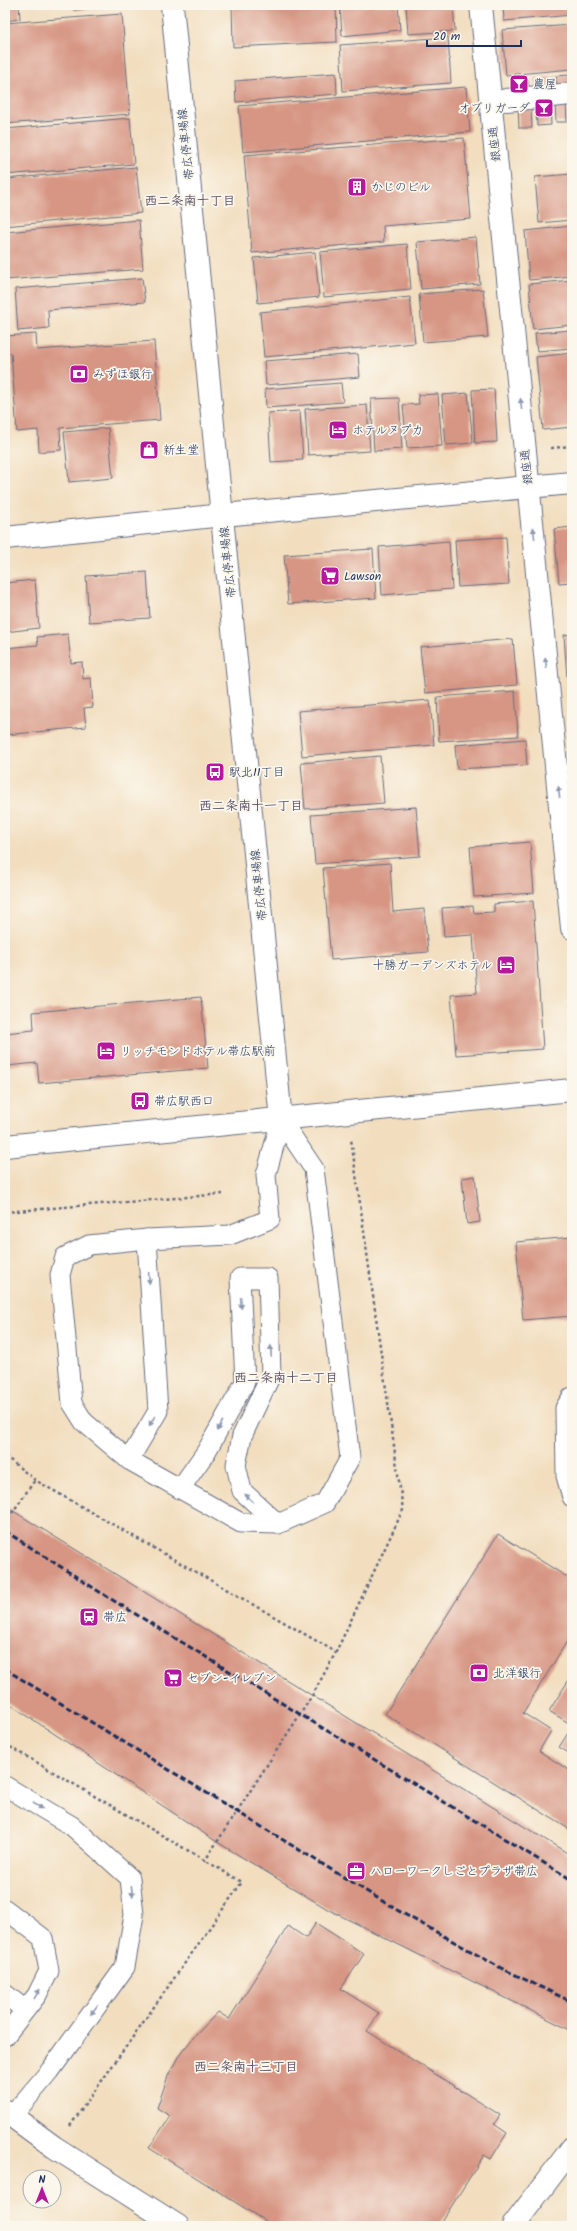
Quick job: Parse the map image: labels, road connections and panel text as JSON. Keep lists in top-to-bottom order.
{
  "streets": {
    "street": ["帯広停車場線", "銀座通"]
  },
  "one_way": ["銀座通"],
  "districts": [
    "西二条南十丁目",
    "西二条南十一丁目",
    "西二条南十二丁目",
    "西二条南十三丁目"
  ],
  "places": {
    "bar": ["農屋", "オブリガーダ"],
    "building": ["かじのビル"],
    "bank": ["みずほ銀行", "北洋銀行"],
    "hotel": ["ホテルヌプカ", "十勝ガーデンズホテル", "リッチモンドホテル帯広駅前"],
    "shop": ["新生堂"],
    "supermarket": ["Lawson", "セブン-イレブン"],
    "bus stop": ["駅北11丁目", "帯広駅西口"],
    "station": ["帯広"],
    "office": ["ハローワークしごとプラザ帯広"]
  },
  "scale_bar": "20 m",
  "north": "top"
}
